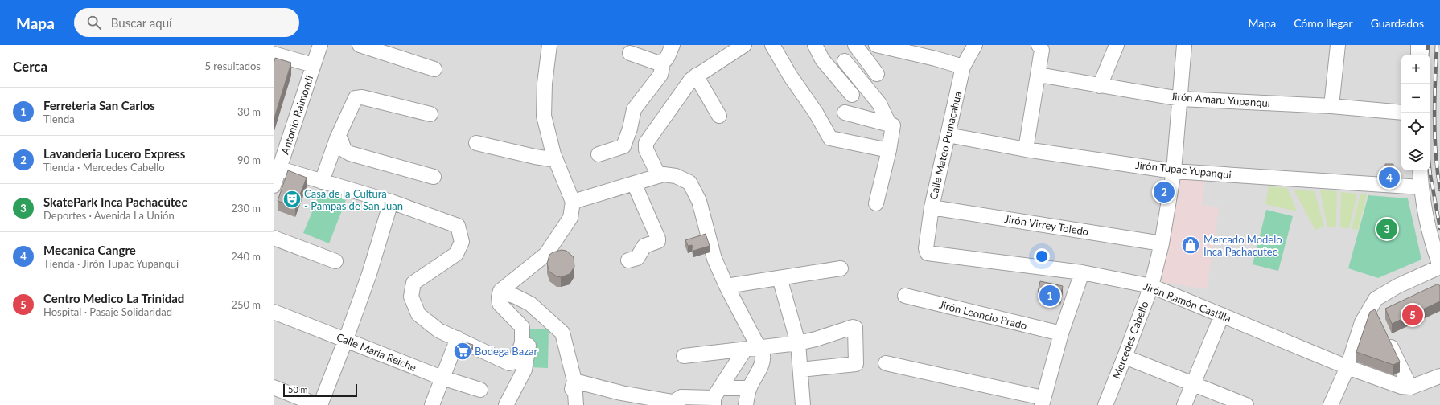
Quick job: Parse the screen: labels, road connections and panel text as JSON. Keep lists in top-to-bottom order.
{
  "streets": {
    "street": [
      "Jirón Amaru Yupanqui",
      "Antonio Raimondi",
      "Calle Mateo Pumacahua",
      "Jirón Tupac Yupanqui",
      "Jirón Virrey Toledo",
      "Jirón Ramón Castilla",
      "Jirón Leoncio Prado",
      "Mercedes Cabello",
      "Calle María Reiche"
    ]
  },
  "crossings": [
    ["Jirón Amaru Yupanqui", "Mercedes Cabello"],
    ["Calle Mateo Pumacahua", "Jirón Tupac Yupanqui"],
    ["Calle Mateo Pumacahua", "Jirón Virrey Toledo"],
    ["Calle Mateo Pumacahua", "Jirón Ramón Castilla"],
    ["Jirón Tupac Yupanqui", "Mercedes Cabello"],
    ["Jirón Virrey Toledo", "Mercedes Cabello"],
    ["Jirón Ramón Castilla", "Mercedes Cabello"]
  ],
  "places": {
    "theatre": ["Casa de la Cultura - Pampas de San Juan"],
    "shop": ["Mercado Modelo Inca Pachacutec"],
    "supermarket": ["Bodega Bazar"]
  },
  "scale_bar": "50 m",
  "page": {
    "header": "Mapa",
    "search": "Buscar aquí",
    "nav": ["Mapa", "Cómo llegar", "Guardados"],
    "heading": ["Cerca", "5 resultados"],
    "map_buttons": ["+", "−"],
    "list": [
      {
        "mark": "1",
        "name": "Ferreteria San Carlos",
        "note": "Tienda",
        "value": "30 m"
      },
      {
        "mark": "2",
        "name": "Lavanderia Lucero Express",
        "note": "Tienda · Mercedes Cabello",
        "value": "90 m"
      },
      {
        "mark": "3",
        "name": "SkatePark Inca Pachacútec",
        "note": "Deportes · Avenida La Unión",
        "value": "230 m"
      },
      {
        "mark": "4",
        "name": "Mecanica Cangre",
        "note": "Tienda · Jirón Tupac Yupanqui",
        "value": "240 m"
      },
      {
        "mark": "5",
        "name": "Centro Medico La Trinidad",
        "note": "Hospital · Pasaje Solidaridad",
        "value": "250 m"
      }
    ],
    "pins": [
      "4",
      "2",
      "3",
      "1",
      "5"
    ],
    "scale": "50 m"
  }
}
